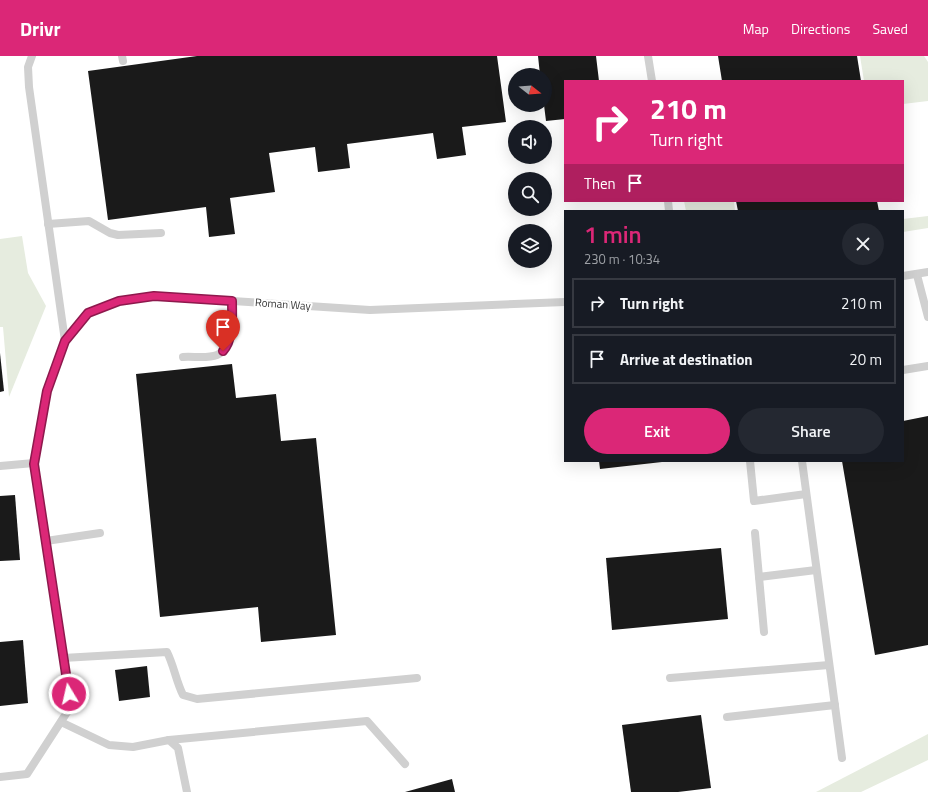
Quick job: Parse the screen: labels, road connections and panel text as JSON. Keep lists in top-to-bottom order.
{
  "streets": {
    "lane": ["Roman Way"]
  },
  "north": "right",
  "page": {
    "header": "Drivr",
    "nav": ["Map", "Directions", "Saved"],
    "turn": ["210 m", "Turn right"],
    "then": "Then",
    "heading": ["1 min", "230 m · 10:34"],
    "list": [
      {
        "name": "Turn right",
        "value": "210 m"
      },
      {
        "name": "Arrive at destination",
        "value": "20 m"
      }
    ],
    "buttons": ["Exit", "Share"]
  }
}
